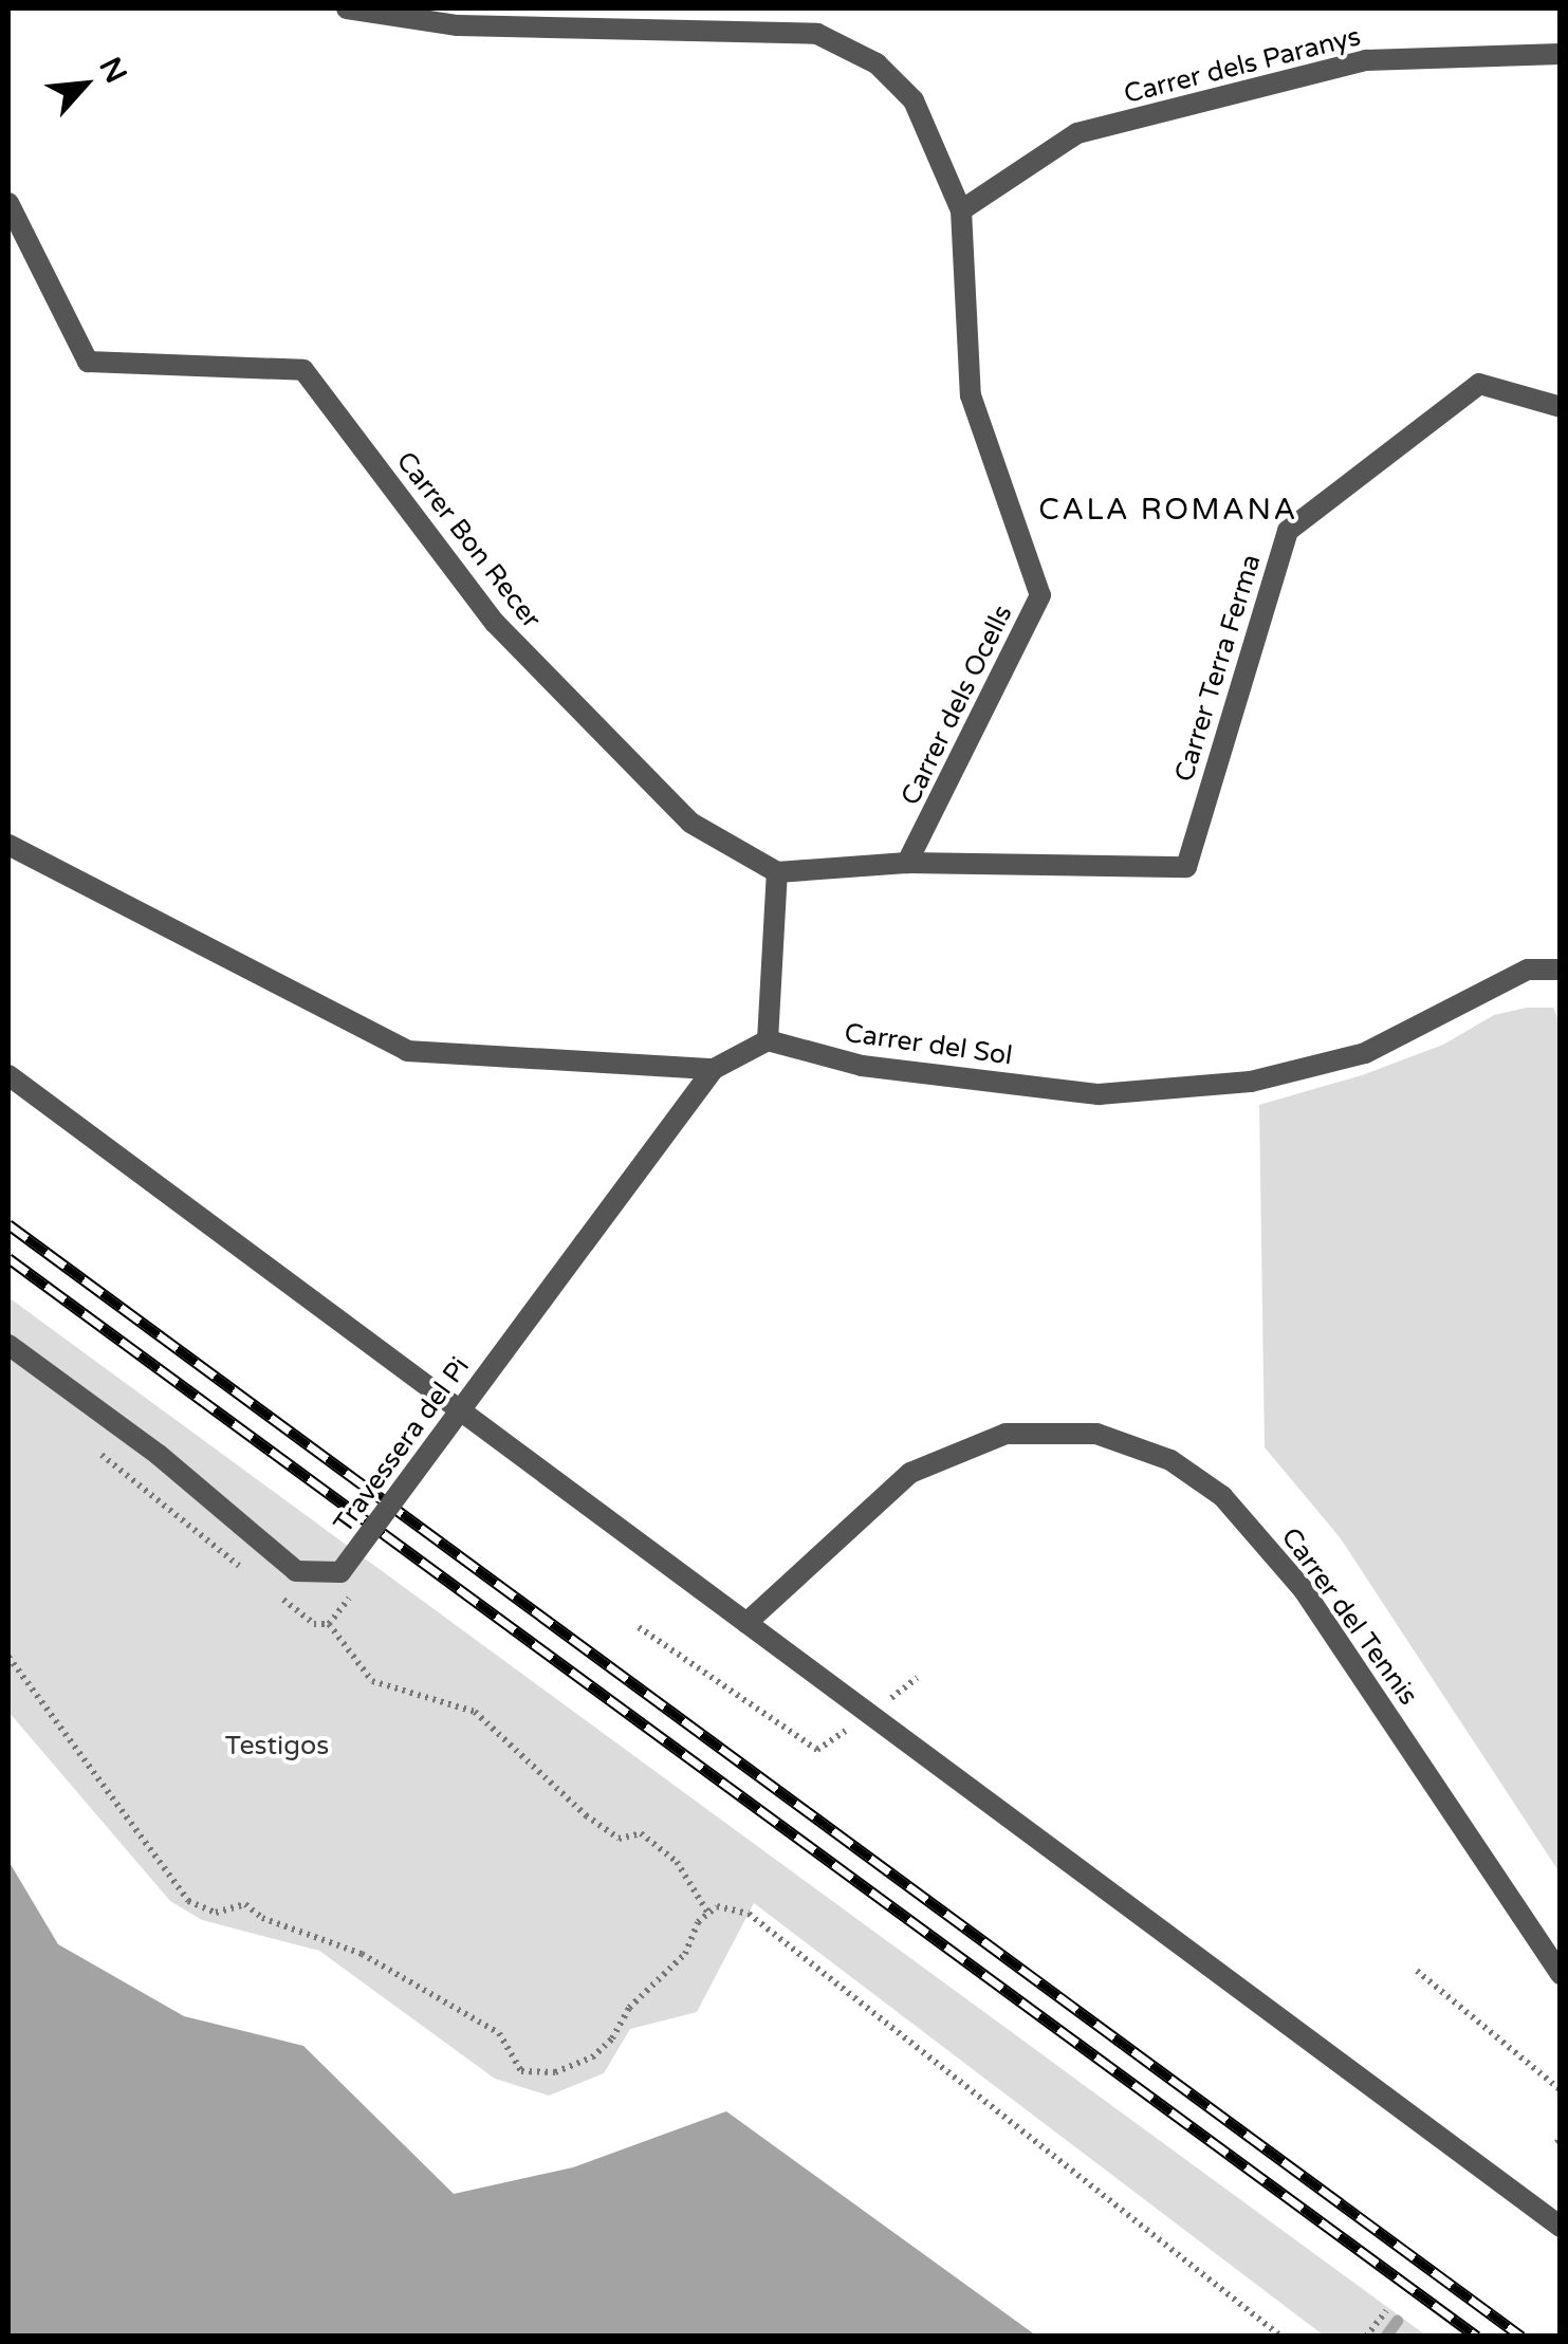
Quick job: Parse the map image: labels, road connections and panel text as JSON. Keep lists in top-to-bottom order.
{
  "streets": {
    "street": [
      "Carrer dels Paranys",
      "Carrer Bon Recer",
      "Carrer Terra Ferma",
      "Carrer dels Ocells",
      "Carrer del Sol",
      "Travessera del Pi",
      "Carrer del Tennis"
    ]
  },
  "crossings": [
    ["Carrer dels Paranys", "Carrer dels Ocells"],
    ["Carrer Terra Ferma", "Carrer dels Ocells"]
  ],
  "districts": ["CALA ROMANA"],
  "parks": ["Testigos"],
  "north": "top right"
}
